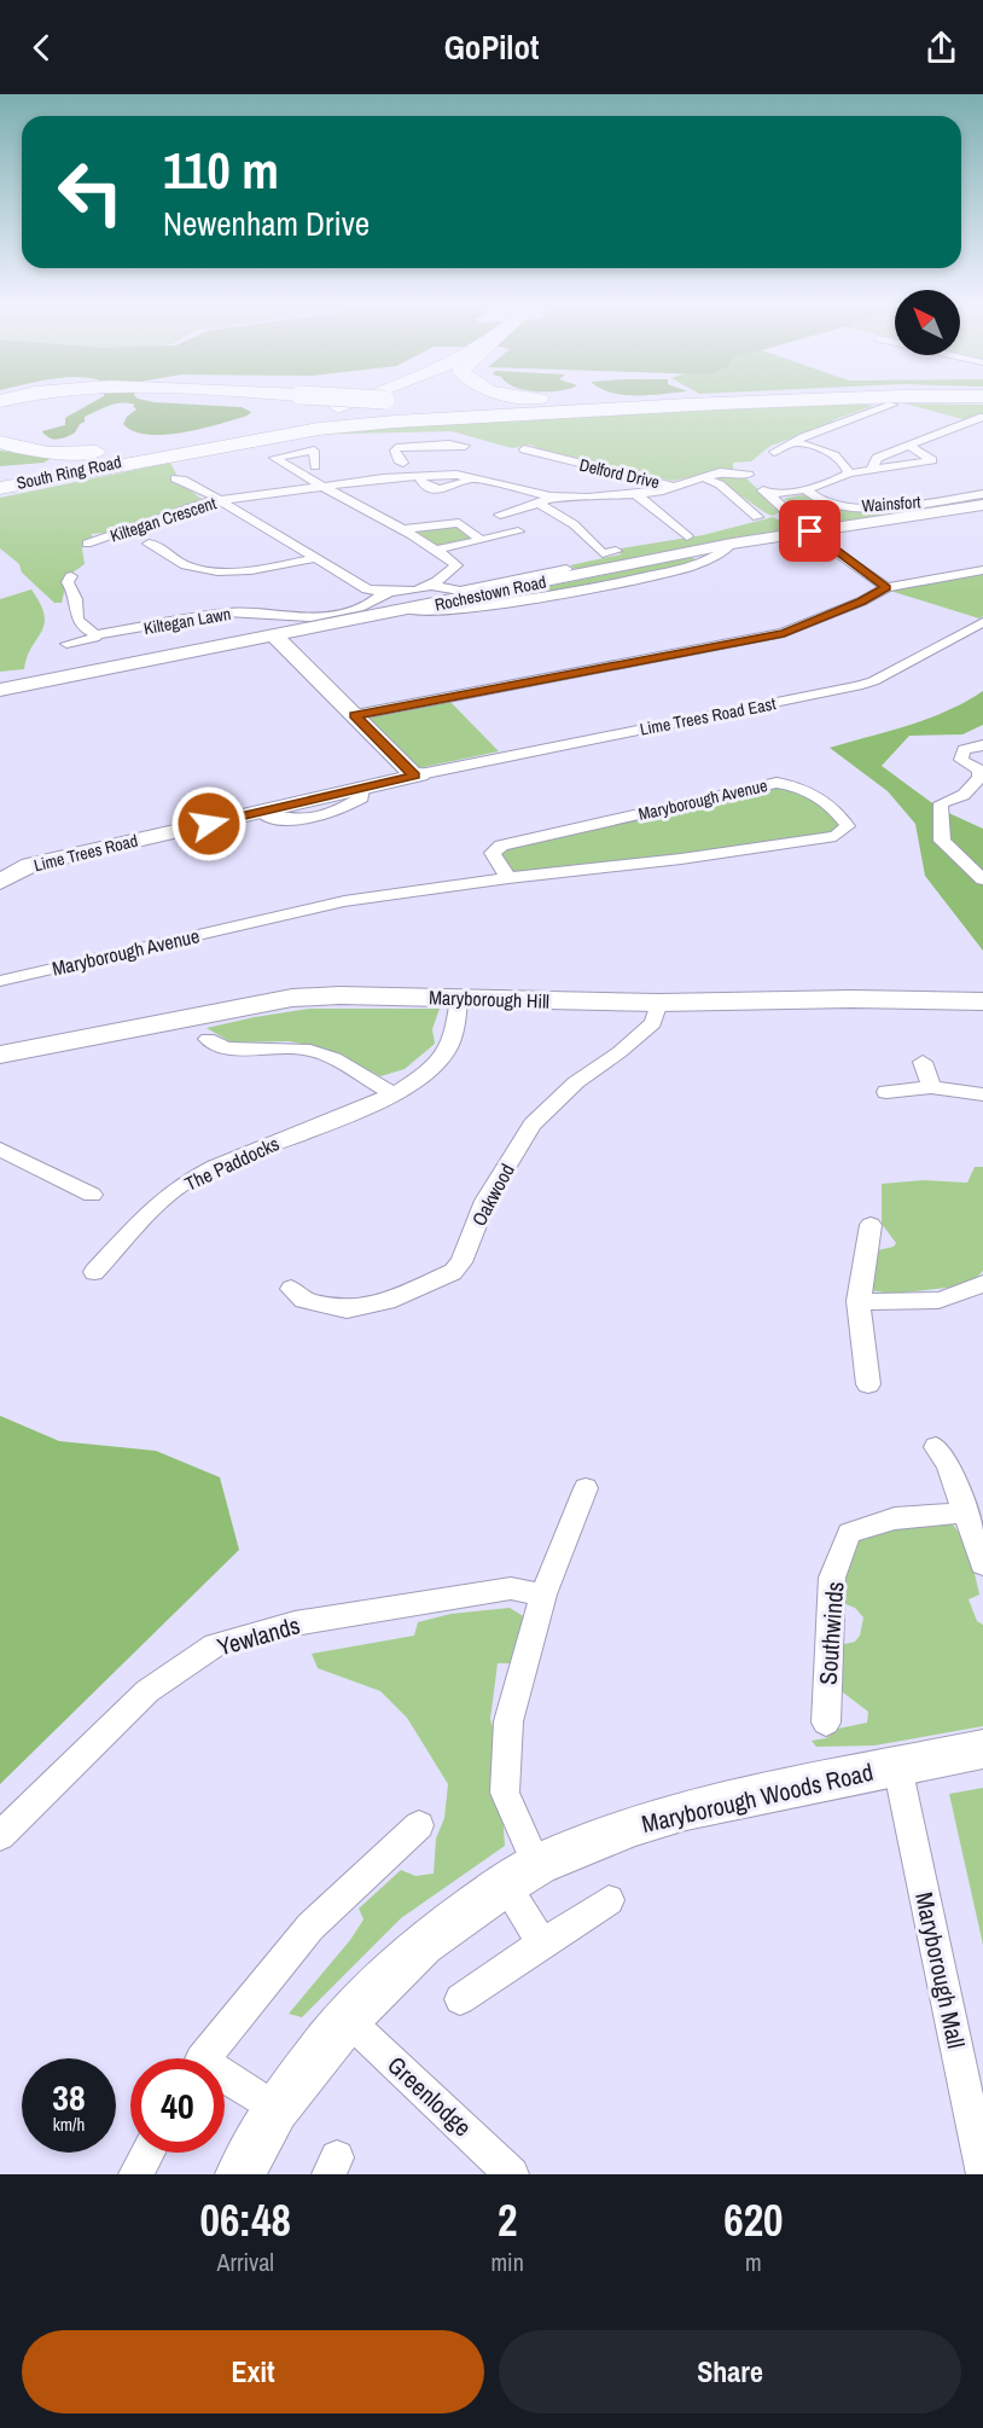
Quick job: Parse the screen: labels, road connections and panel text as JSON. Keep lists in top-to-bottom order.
{
  "streets": {
    "highway": ["South Ring Road"],
    "street": [
      "Delford Drive",
      "Wainsfort",
      "Kiltegan Crescent",
      "Rochestown Road",
      "Kiltegan Lawn",
      "Lime Trees Road East",
      "Maryborough Avenue",
      "Lime Trees Road",
      "Maryborough Hill",
      "The Paddocks",
      "Oakwood",
      "Southwinds",
      "Yewlands",
      "Maryborough Woods Road",
      "Maryborough Mall",
      "Greenlodge"
    ]
  },
  "crossings": [
    ["Delford Drive", "Wainsfort"],
    ["Delford Drive", "Kiltegan Crescent"],
    ["Kiltegan Crescent", "Kiltegan Lawn"],
    ["Lime Trees Road East", "Lime Trees Road"],
    ["Maryborough Hill", "The Paddocks"],
    ["Maryborough Hill", "Oakwood"],
    ["Maryborough Woods Road", "Maryborough Mall"],
    ["Maryborough Woods Road", "Greenlodge"]
  ],
  "north": "top left",
  "page": {
    "header": "GoPilot",
    "turn": ["110 m", "Newenham Drive"],
    "speed": "38 km/h",
    "limit": "40",
    "eta": [
      "06:48",
      "Arrival",
      "2",
      "min",
      "620",
      "m"
    ],
    "buttons": ["Exit", "Share"]
  }
}
